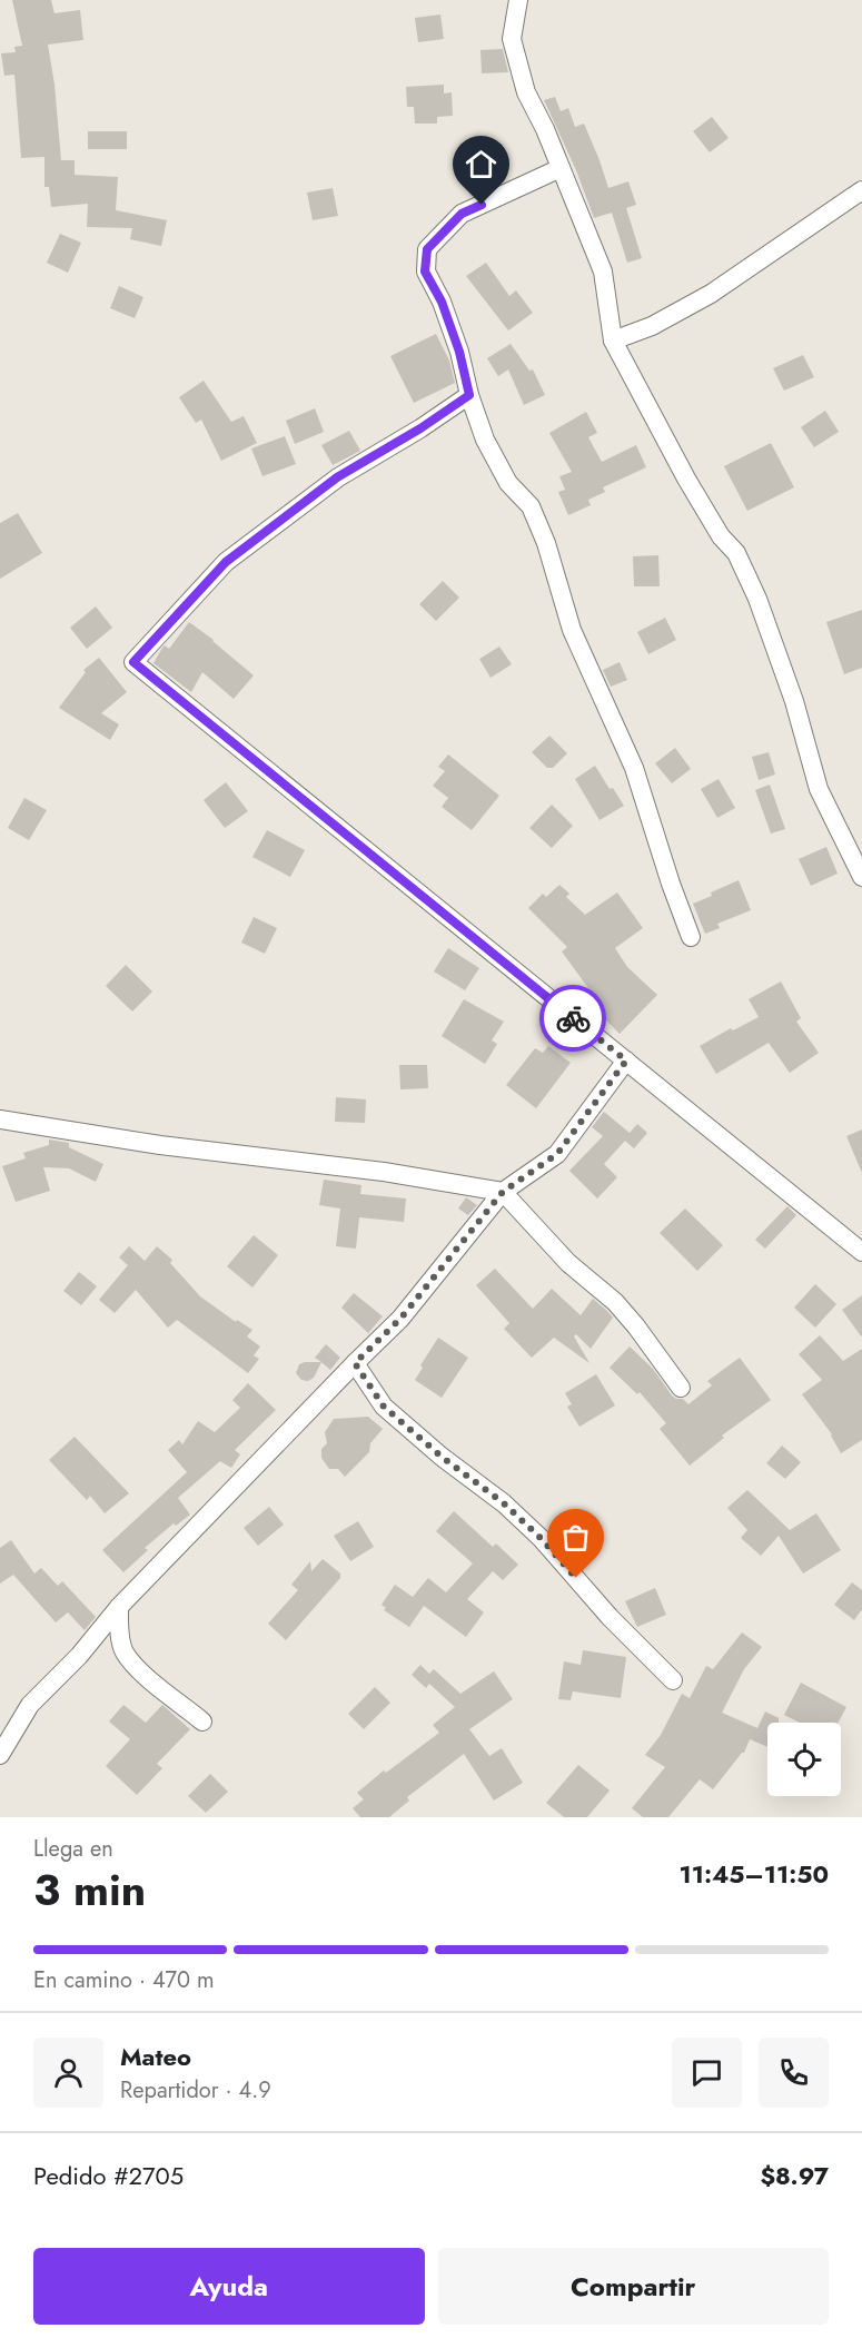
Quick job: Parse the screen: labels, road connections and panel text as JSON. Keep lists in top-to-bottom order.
{
  "page": {
    "heading": ["3 min", "Llega en", "11:45–11:50"],
    "panel": [
      "Mateo",
      "Repartidor · 4.9",
      "Pedido #2705",
      "$8.97"
    ],
    "bar": "En camino · 470 m",
    "buttons": ["Ayuda", "Compartir"]
  }
}
